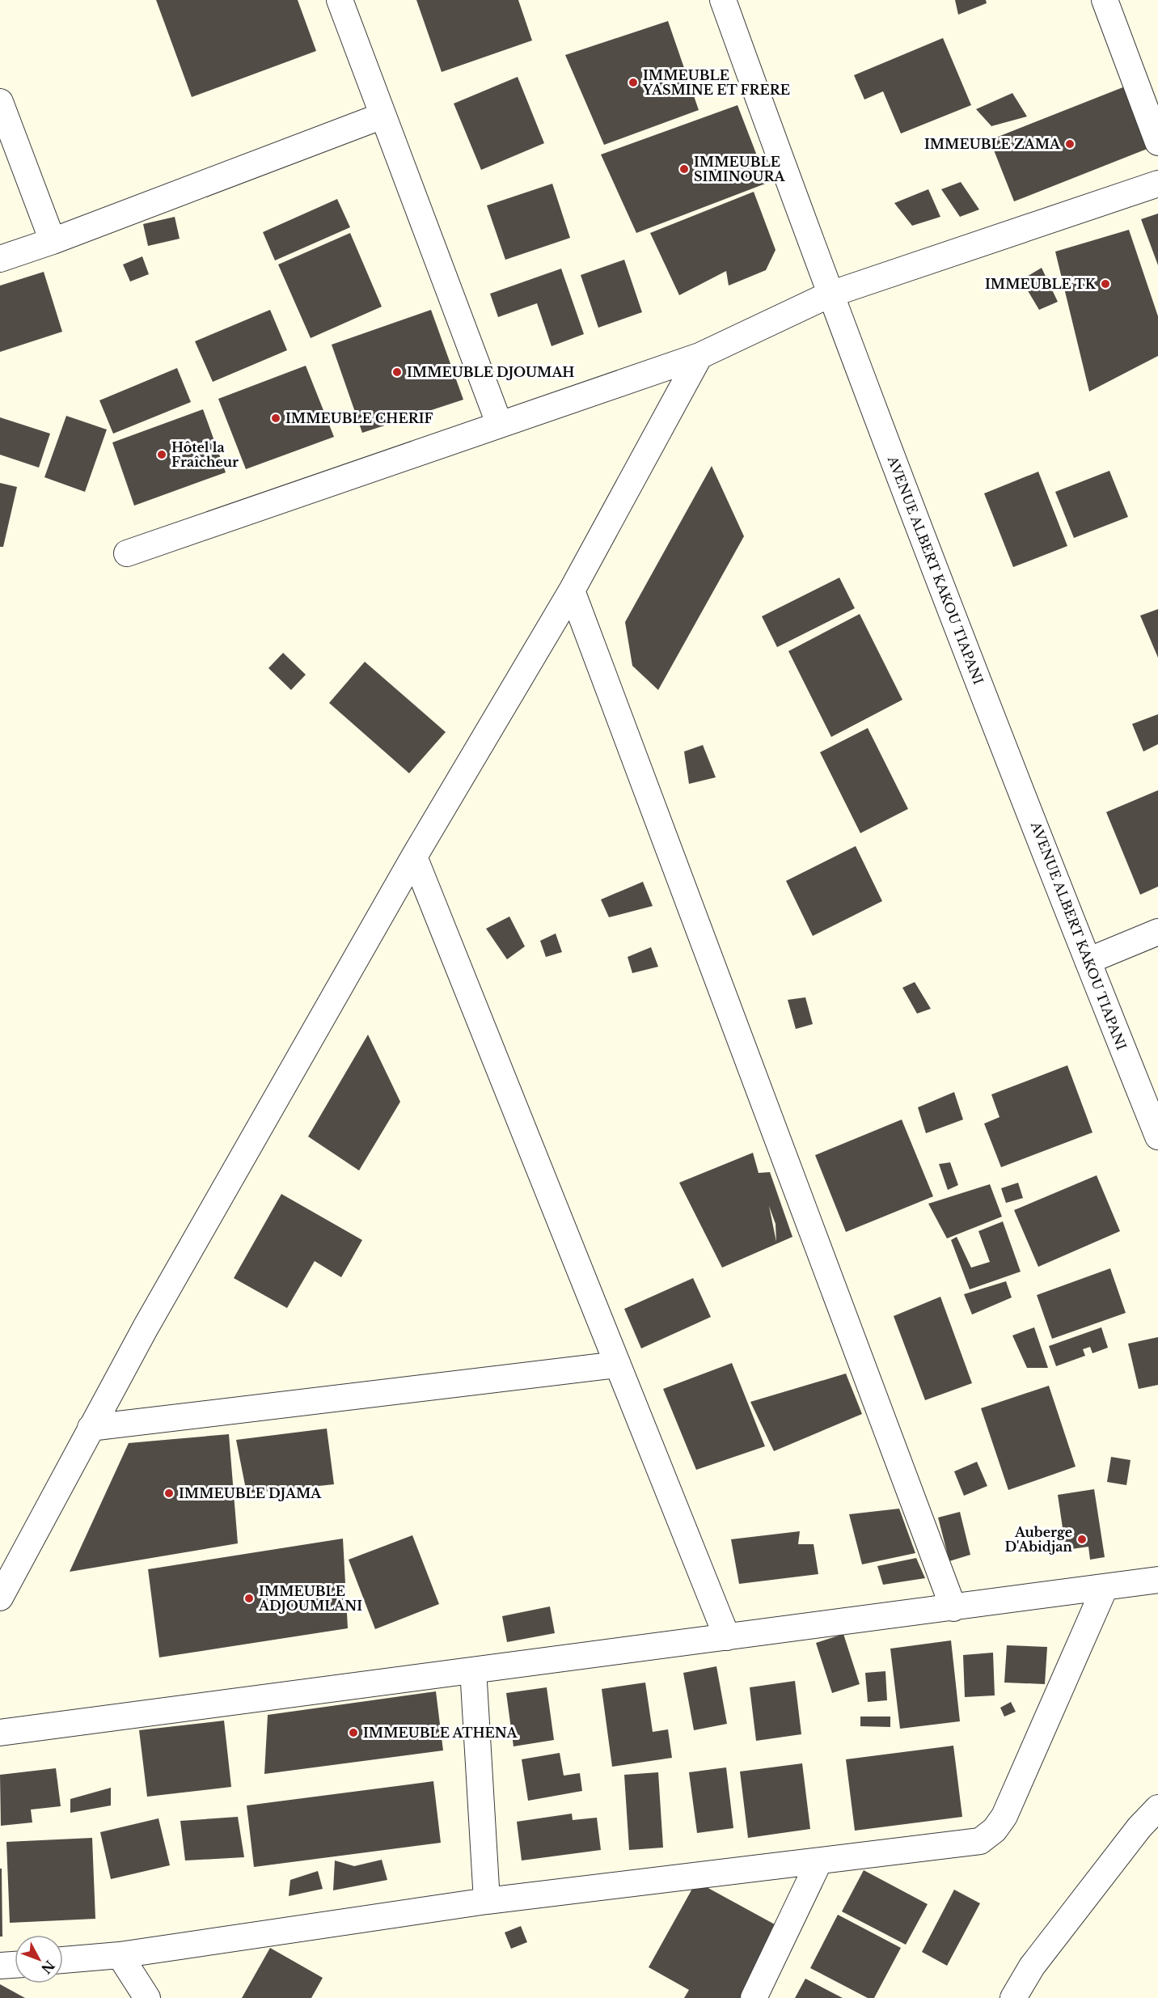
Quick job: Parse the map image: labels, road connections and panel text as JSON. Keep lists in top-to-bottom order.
{
  "streets": {
    "street": ["AVENUE ALBERT KAKOU TIAPANI"]
  },
  "places": [
    "IMMEUBLE YASMINE ET FRERE",
    "IMMEUBLE ZAMA",
    "IMMEUBLE SIMINOURA",
    "IMMEUBLE TK",
    "IMMEUBLE DJOUMAH",
    "IMMEUBLE CHERIF",
    "Hôtel la Fraîcheur",
    "IMMEUBLE DJAMA",
    "Auberge D'Abidjan",
    "IMMEUBLE ADJOUMLANI",
    "IMMEUBLE ATHENA"
  ],
  "north": "bottom right"
}
